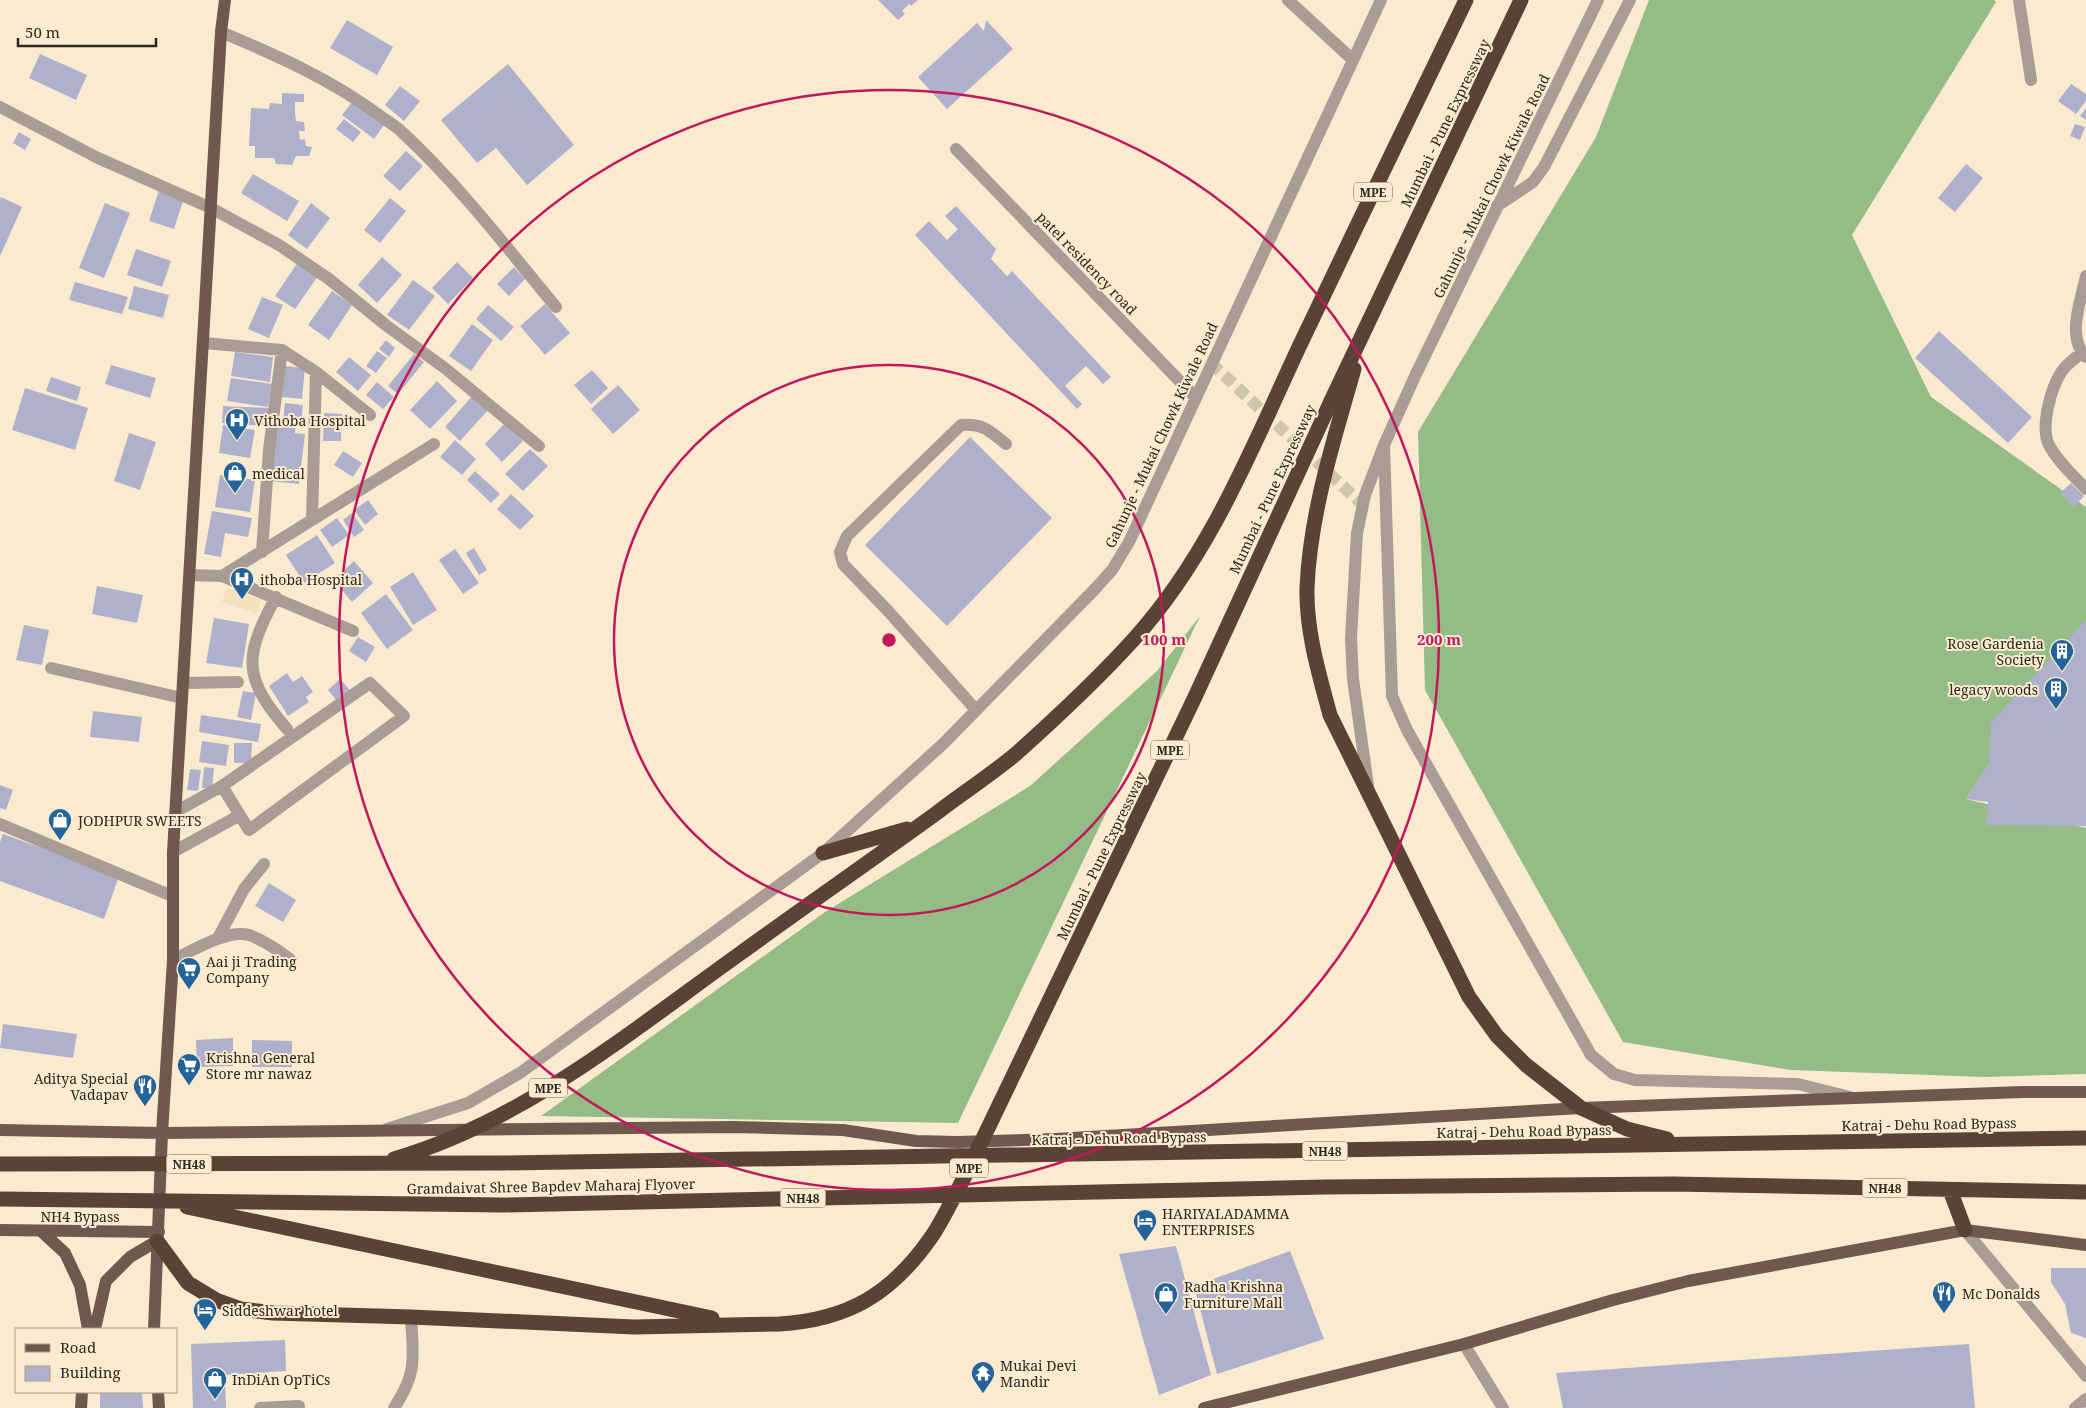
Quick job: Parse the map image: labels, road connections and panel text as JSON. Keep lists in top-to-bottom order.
{
  "streets": {
    "highway": [
      "Mumbai - Pune Expressway",
      "MPE",
      "Katraj - Dehu Road Bypass",
      "NH48",
      "Gramdaivat Shree Bapdev Maharaj Flyover"
    ],
    "main road": ["NH4 Bypass"],
    "street": ["Gahunje - Mukai Chowk Kiwale Road", "patel residency road"]
  },
  "crossings": [
    ["Mumbai - Pune Expressway", "MPE"],
    ["Gahunje - Mukai Chowk Kiwale Road", "patel residency road"],
    ["MPE", "Gramdaivat Shree Bapdev Maharaj Flyover"],
    ["Katraj - Dehu Road Bypass", "Gramdaivat Shree Bapdev Maharaj Flyover"],
    ["NH48", "Gramdaivat Shree Bapdev Maharaj Flyover"]
  ],
  "places": {
    "hospital": ["Vithoba Hospital", "ithoba Hospital"],
    "shop": [
      "medical",
      "JODHPUR SWEETS",
      "Radha Krishna Furniture Mall",
      "InDiAn OpTiCs"
    ],
    "building": ["Rose Gardenia Society", "legacy woods"],
    "supermarket": ["Aai ji Trading Company", "Krishna General Store mr nawaz"],
    "restaurant": ["Aditya Special Vadapav", "Mc Donalds"],
    "hotel": ["HARIYALADAMMA ENTERPRISES", "Siddeshwar hotel"],
    "temple": ["Mukai Devi Mandir"]
  },
  "legend": ["Road", "Building"],
  "scale_bar": "50 m",
  "rings": ["100 m", "200 m"]
}
